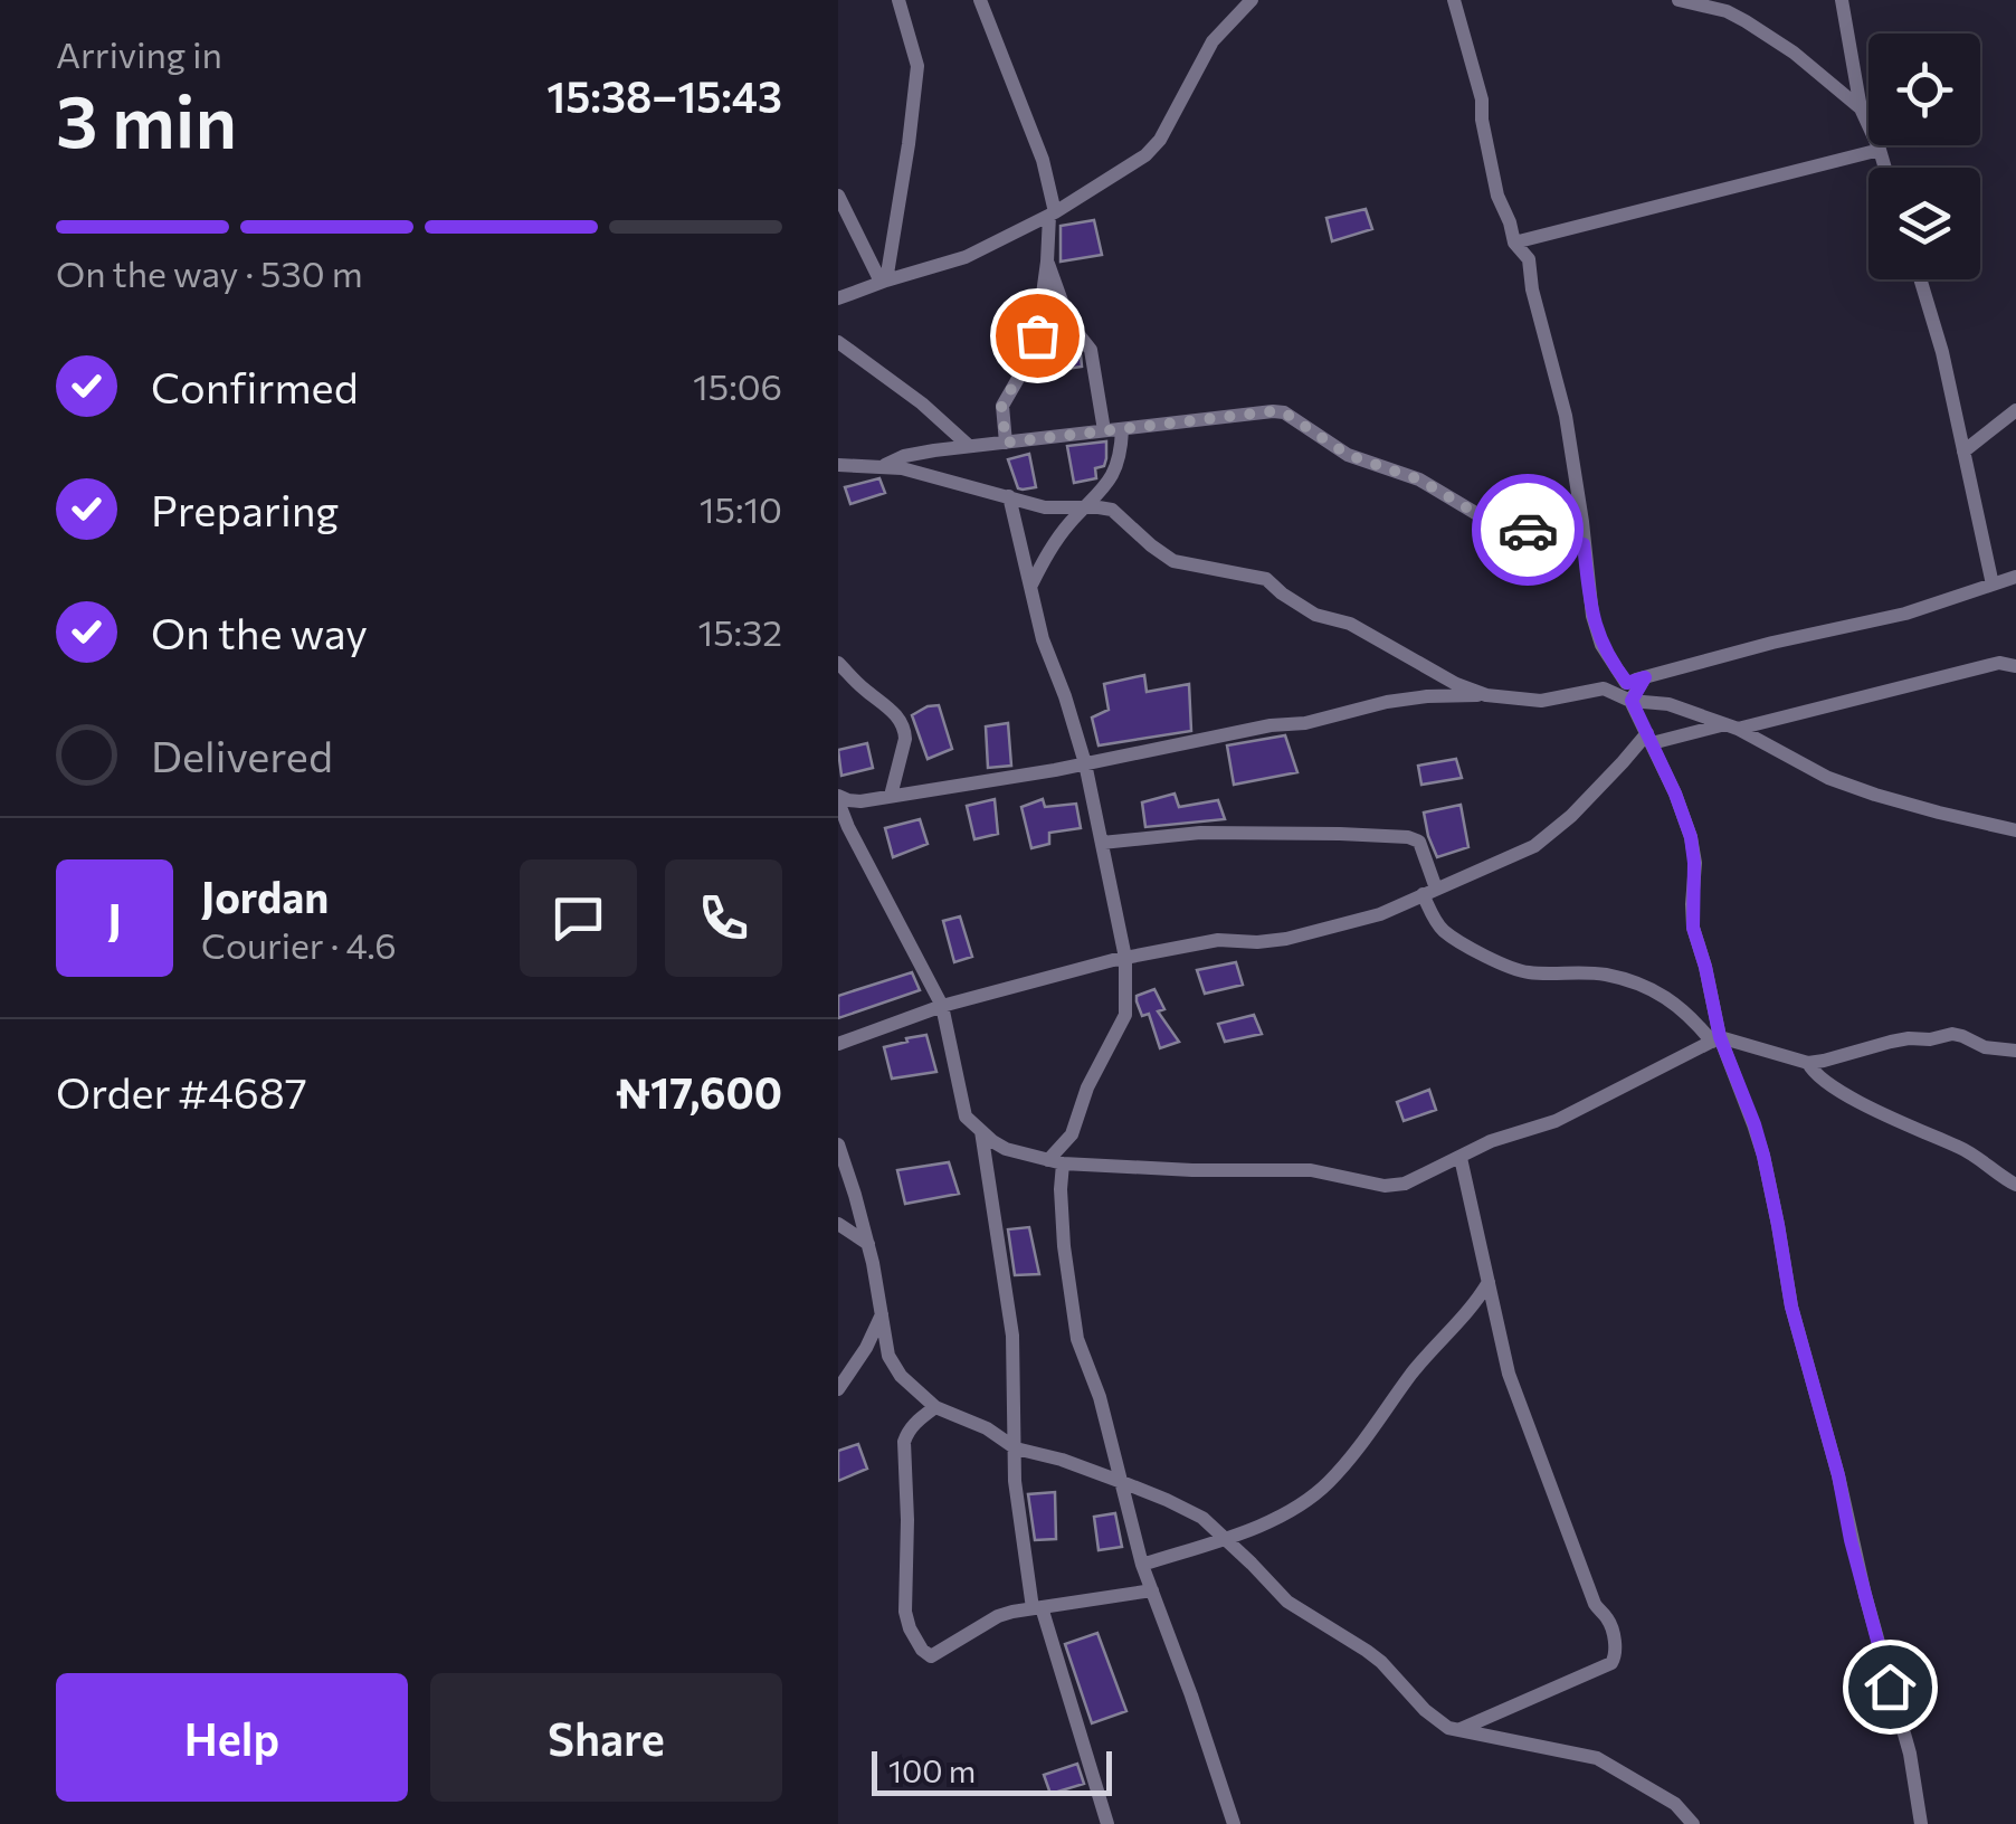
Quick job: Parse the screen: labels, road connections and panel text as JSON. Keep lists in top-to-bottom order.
{
  "scale_bar": "100 m",
  "page": {
    "heading": ["3 min", "Arriving in", "15:38–15:43"],
    "panel": [
      "Jordan",
      "Courier · 4.6",
      "Order #4687",
      "₦17,600"
    ],
    "bar": "On the way · 530 m",
    "list": [
      ["Confirmed", "15:06"],
      ["Preparing", "15:10"],
      ["On the way", "15:32"],
      "Delivered"
    ],
    "round": "J",
    "buttons": ["Help", "Share"],
    "scale": "100 m"
  }
}
